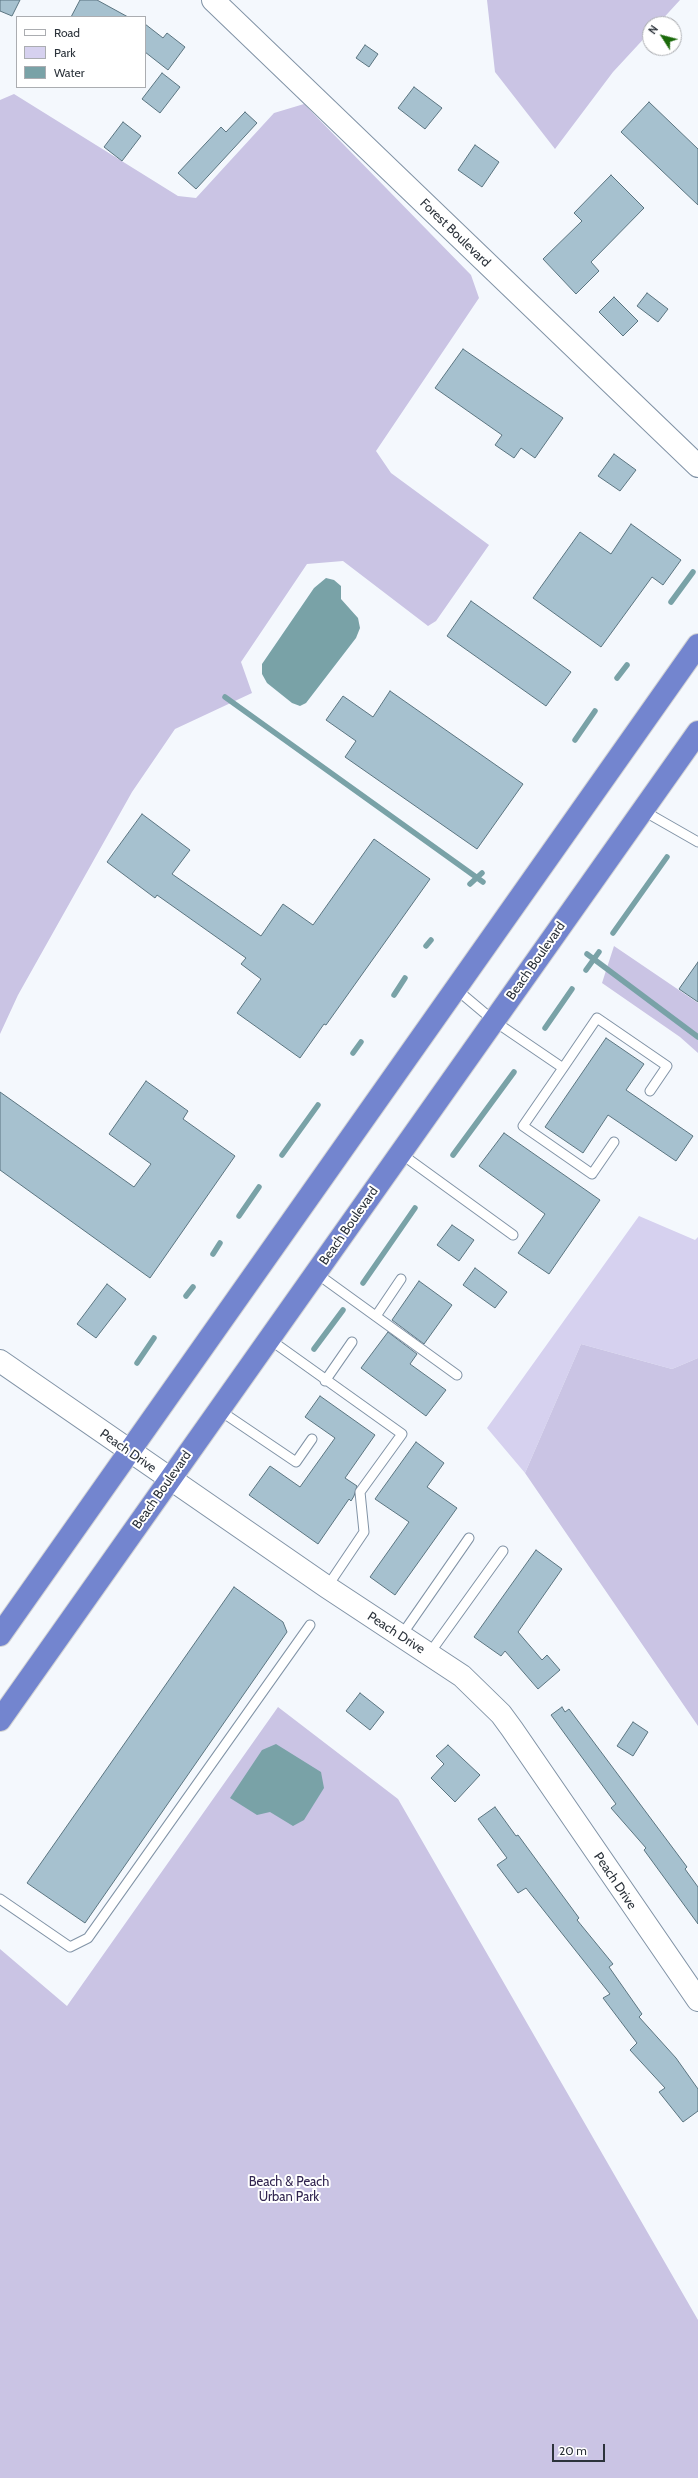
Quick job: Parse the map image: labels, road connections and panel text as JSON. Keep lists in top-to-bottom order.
{
  "streets": {
    "highway": ["Beach Boulevard"],
    "street": ["Forest Boulevard", "Peach Drive"]
  },
  "crossings": [
    ["Beach Boulevard", "Peach Drive"]
  ],
  "parks": ["Beach & Peach Urban Park"],
  "legend": ["Road", "Park", "Water"],
  "scale_bar": "20 m",
  "north": "top left"
}
